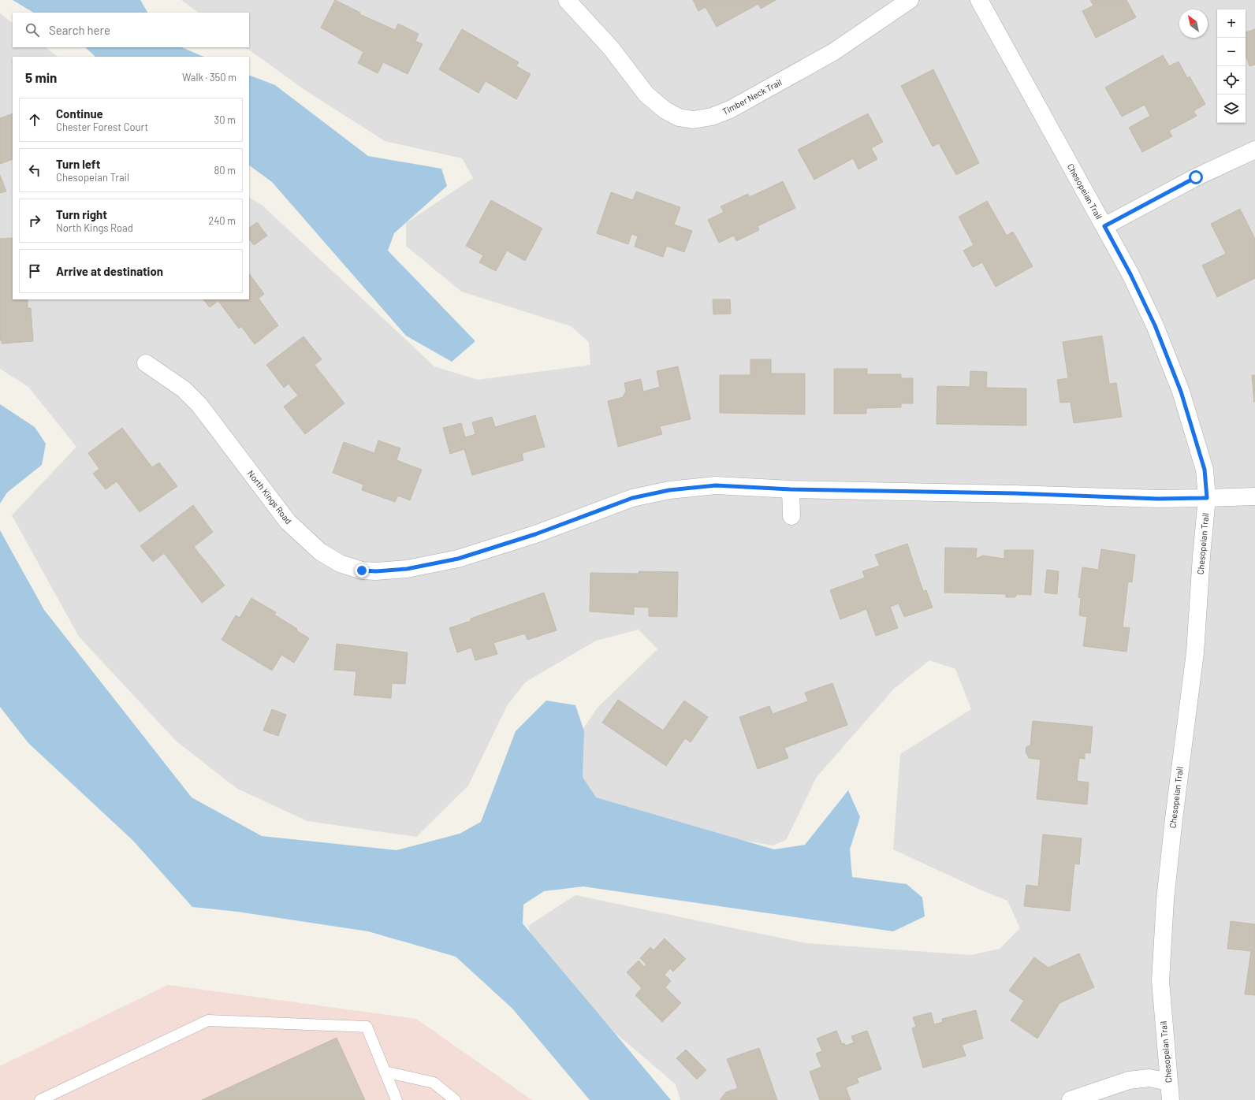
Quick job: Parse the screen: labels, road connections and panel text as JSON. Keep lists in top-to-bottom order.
{
  "streets": {
    "street": ["Timber Neck Trail", "Chesopeian Trail", "North Kings Road"]
  },
  "crossings": [
    ["Chesopeian Trail", "North Kings Road"]
  ],
  "north": "top left",
  "page": {
    "map_buttons": ["+", "−"],
    "search": "Search here",
    "heading": ["5 min", "Walk · 350 m"],
    "list": [
      ["Continue", "Chester Forest Court", "30 m"],
      ["Turn left", "Chesopeian Trail", "80 m"],
      ["Turn right", "North Kings Road", "240 m"],
      "Arrive at destination"
    ]
  }
}
